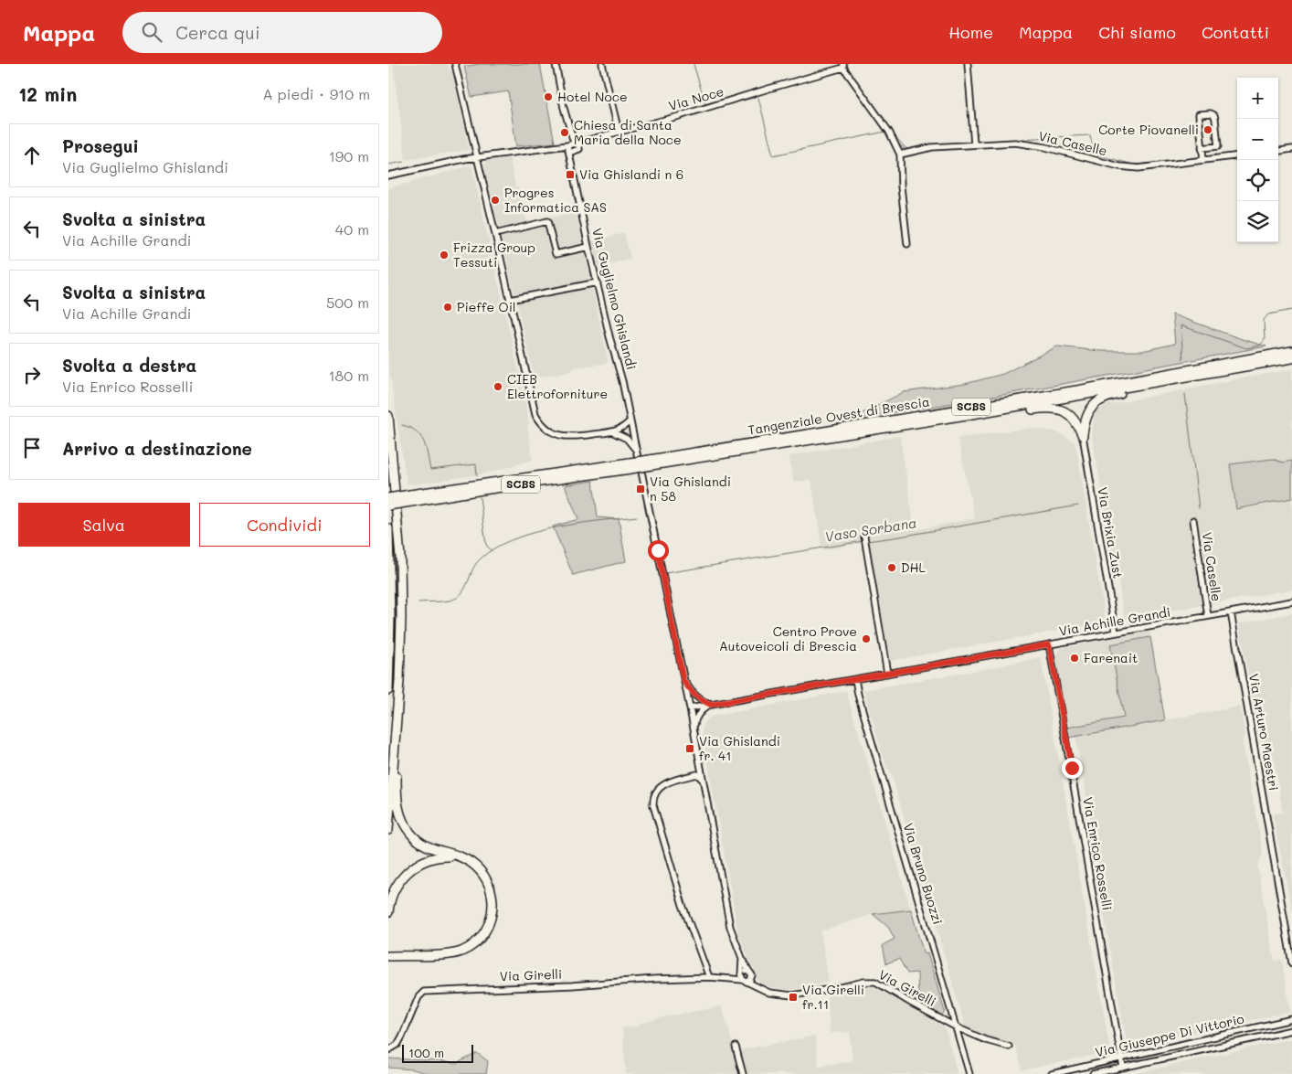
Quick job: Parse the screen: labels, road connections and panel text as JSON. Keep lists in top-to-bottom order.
{
  "streets": {
    "highway": ["SCBS", "Tangenziale Ovest di Brescia"],
    "street": [
      "Via Noce",
      "Via Caselle",
      "Via Guglielmo Ghislandi",
      "Via Brixia Zust",
      "Via Achille Grandi",
      "Via Arturo Maestri",
      "Via Enrico Rosselli",
      "Via Bruno Buozzi",
      "Via Girelli",
      "Via Giuseppe Di Vittorio"
    ]
  },
  "crossings": [
    ["Via Noce", "Via Guglielmo Ghislandi"],
    ["Via Caselle", "Via Achille Grandi"],
    ["Via Brixia Zust", "Via Achille Grandi"],
    ["Via Achille Grandi", "Via Arturo Maestri"],
    ["Via Achille Grandi", "Via Enrico Rosselli"],
    ["Via Achille Grandi", "Via Bruno Buozzi"],
    ["Via Enrico Rosselli", "Via Giuseppe Di Vittorio"],
    ["Via Bruno Buozzi", "Via Girelli"]
  ],
  "water": ["Vaso Sorbana"],
  "places": {
    "other": [
      "Hotel Noce",
      "Corte Piovanelli",
      "Chiesa di Santa Maria della Noce",
      "Progres Informatica SAS",
      "Frizza Group Tessuti",
      "Pieffe Oil",
      "CIEB Elettroforniture",
      "DHL",
      "Centro Prove Autoveicoli di Brescia",
      "Farenait"
    ],
    "transit": [
      "Via Ghislandi n 6",
      "Via Ghislandi n 58",
      "Via Ghislandi fr. 41",
      "Via Girelli fr.11"
    ]
  },
  "scale_bar": "100 m",
  "page": {
    "header": "Mappa",
    "search": "Cerca qui",
    "nav": [
      "Home",
      "Mappa",
      "Chi siamo",
      "Contatti"
    ],
    "heading": ["12 min", "A piedi · 910 m"],
    "map_buttons": ["+", "−"],
    "list": [
      ["Prosegui", "Via Guglielmo Ghislandi", "190 m"],
      ["Svolta a sinistra", "Via Achille Grandi", "40 m"],
      ["Svolta a sinistra", "Via Achille Grandi", "500 m"],
      ["Svolta a destra", "Via Enrico Rosselli", "180 m"],
      "Arrivo a destinazione"
    ],
    "buttons": ["Salva", "Condividi"],
    "scale": "100 m"
  }
}
